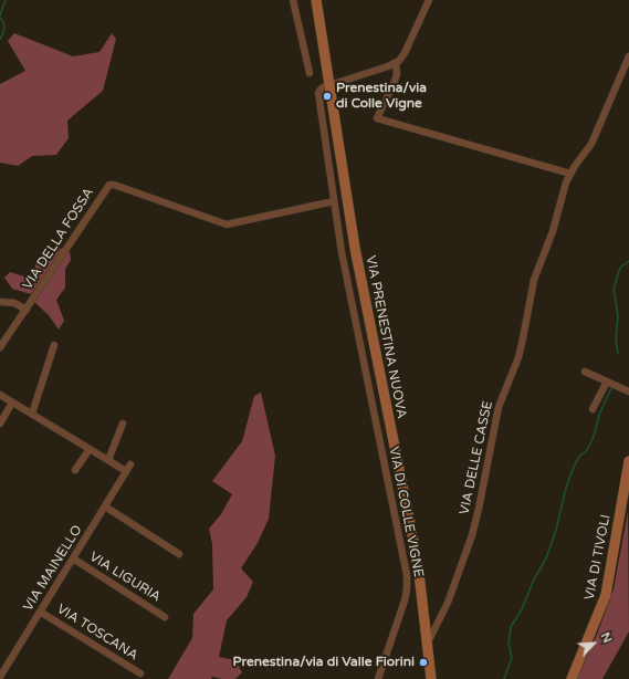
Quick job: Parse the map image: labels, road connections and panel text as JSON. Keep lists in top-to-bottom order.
{
  "streets": {
    "main road": ["VIA PRENESTINA NUOVA", "VIA DI TIVOLI"],
    "street": [
      "VIA DELLA FOSSA",
      "VIA DELLE CASSE",
      "VIA DI COLLE VIGNE",
      "VIA MAINELLO",
      "VIA LIGURIA",
      "VIA TOSCANA"
    ]
  },
  "crossings": [
    ["VIA DELLA FOSSA", "VIA DI COLLE VIGNE"],
    ["VIA PRENESTINA NUOVA", "VIA DELLE CASSE"],
    ["VIA PRENESTINA NUOVA", "VIA DI COLLE VIGNE"],
    ["VIA MAINELLO", "VIA LIGURIA"],
    ["VIA MAINELLO", "VIA TOSCANA"]
  ],
  "places": ["Prenestina/via di Colle Vigne", "Prenestina/via di Valle Fiorini"],
  "north": "top right"
}
